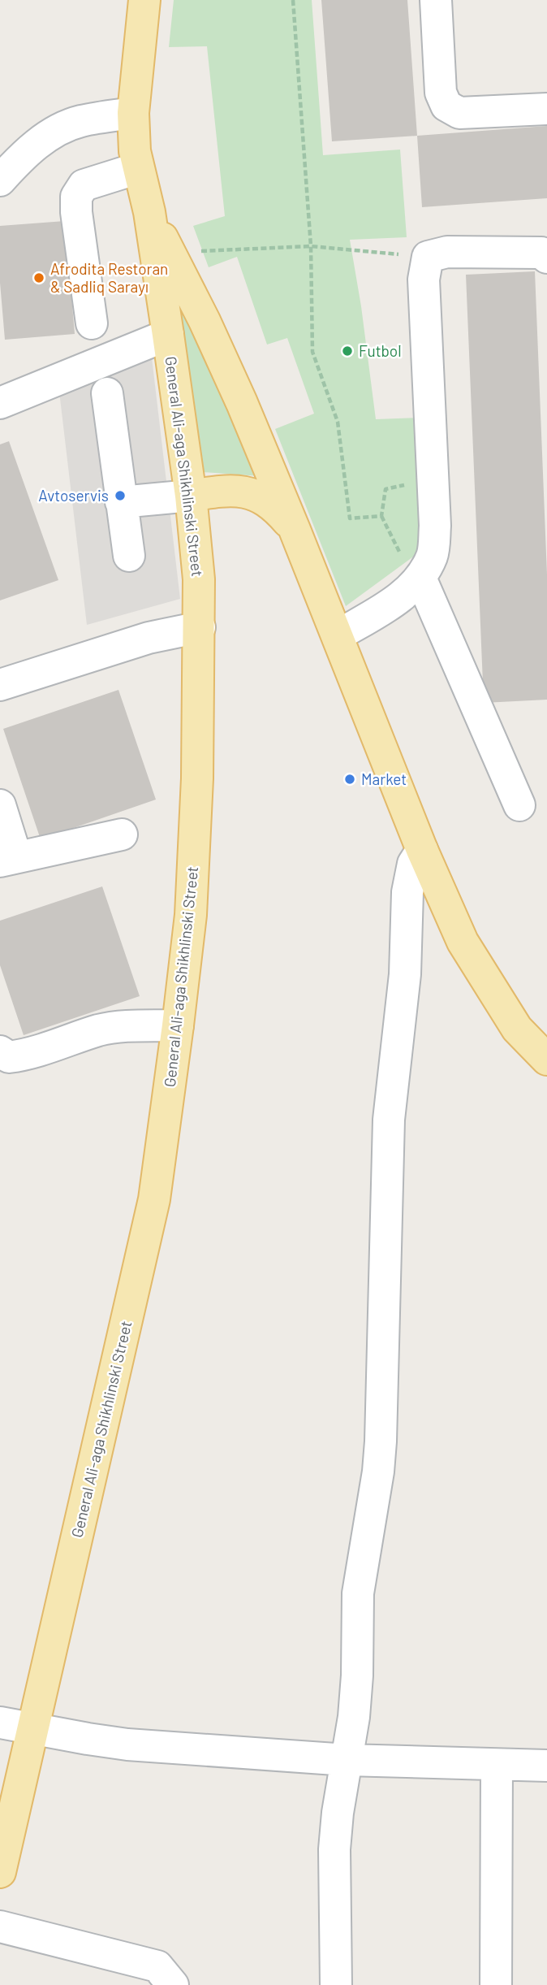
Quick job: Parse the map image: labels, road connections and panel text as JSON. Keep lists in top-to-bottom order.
{
  "streets": {
    "main road": ["General Ali-aga Shikhlinski Street"]
  },
  "places": [
    "Afrodita Restoran & Sadliq Sarayı",
    "Futbol",
    "Avtoservis",
    "Market"
  ]
}
